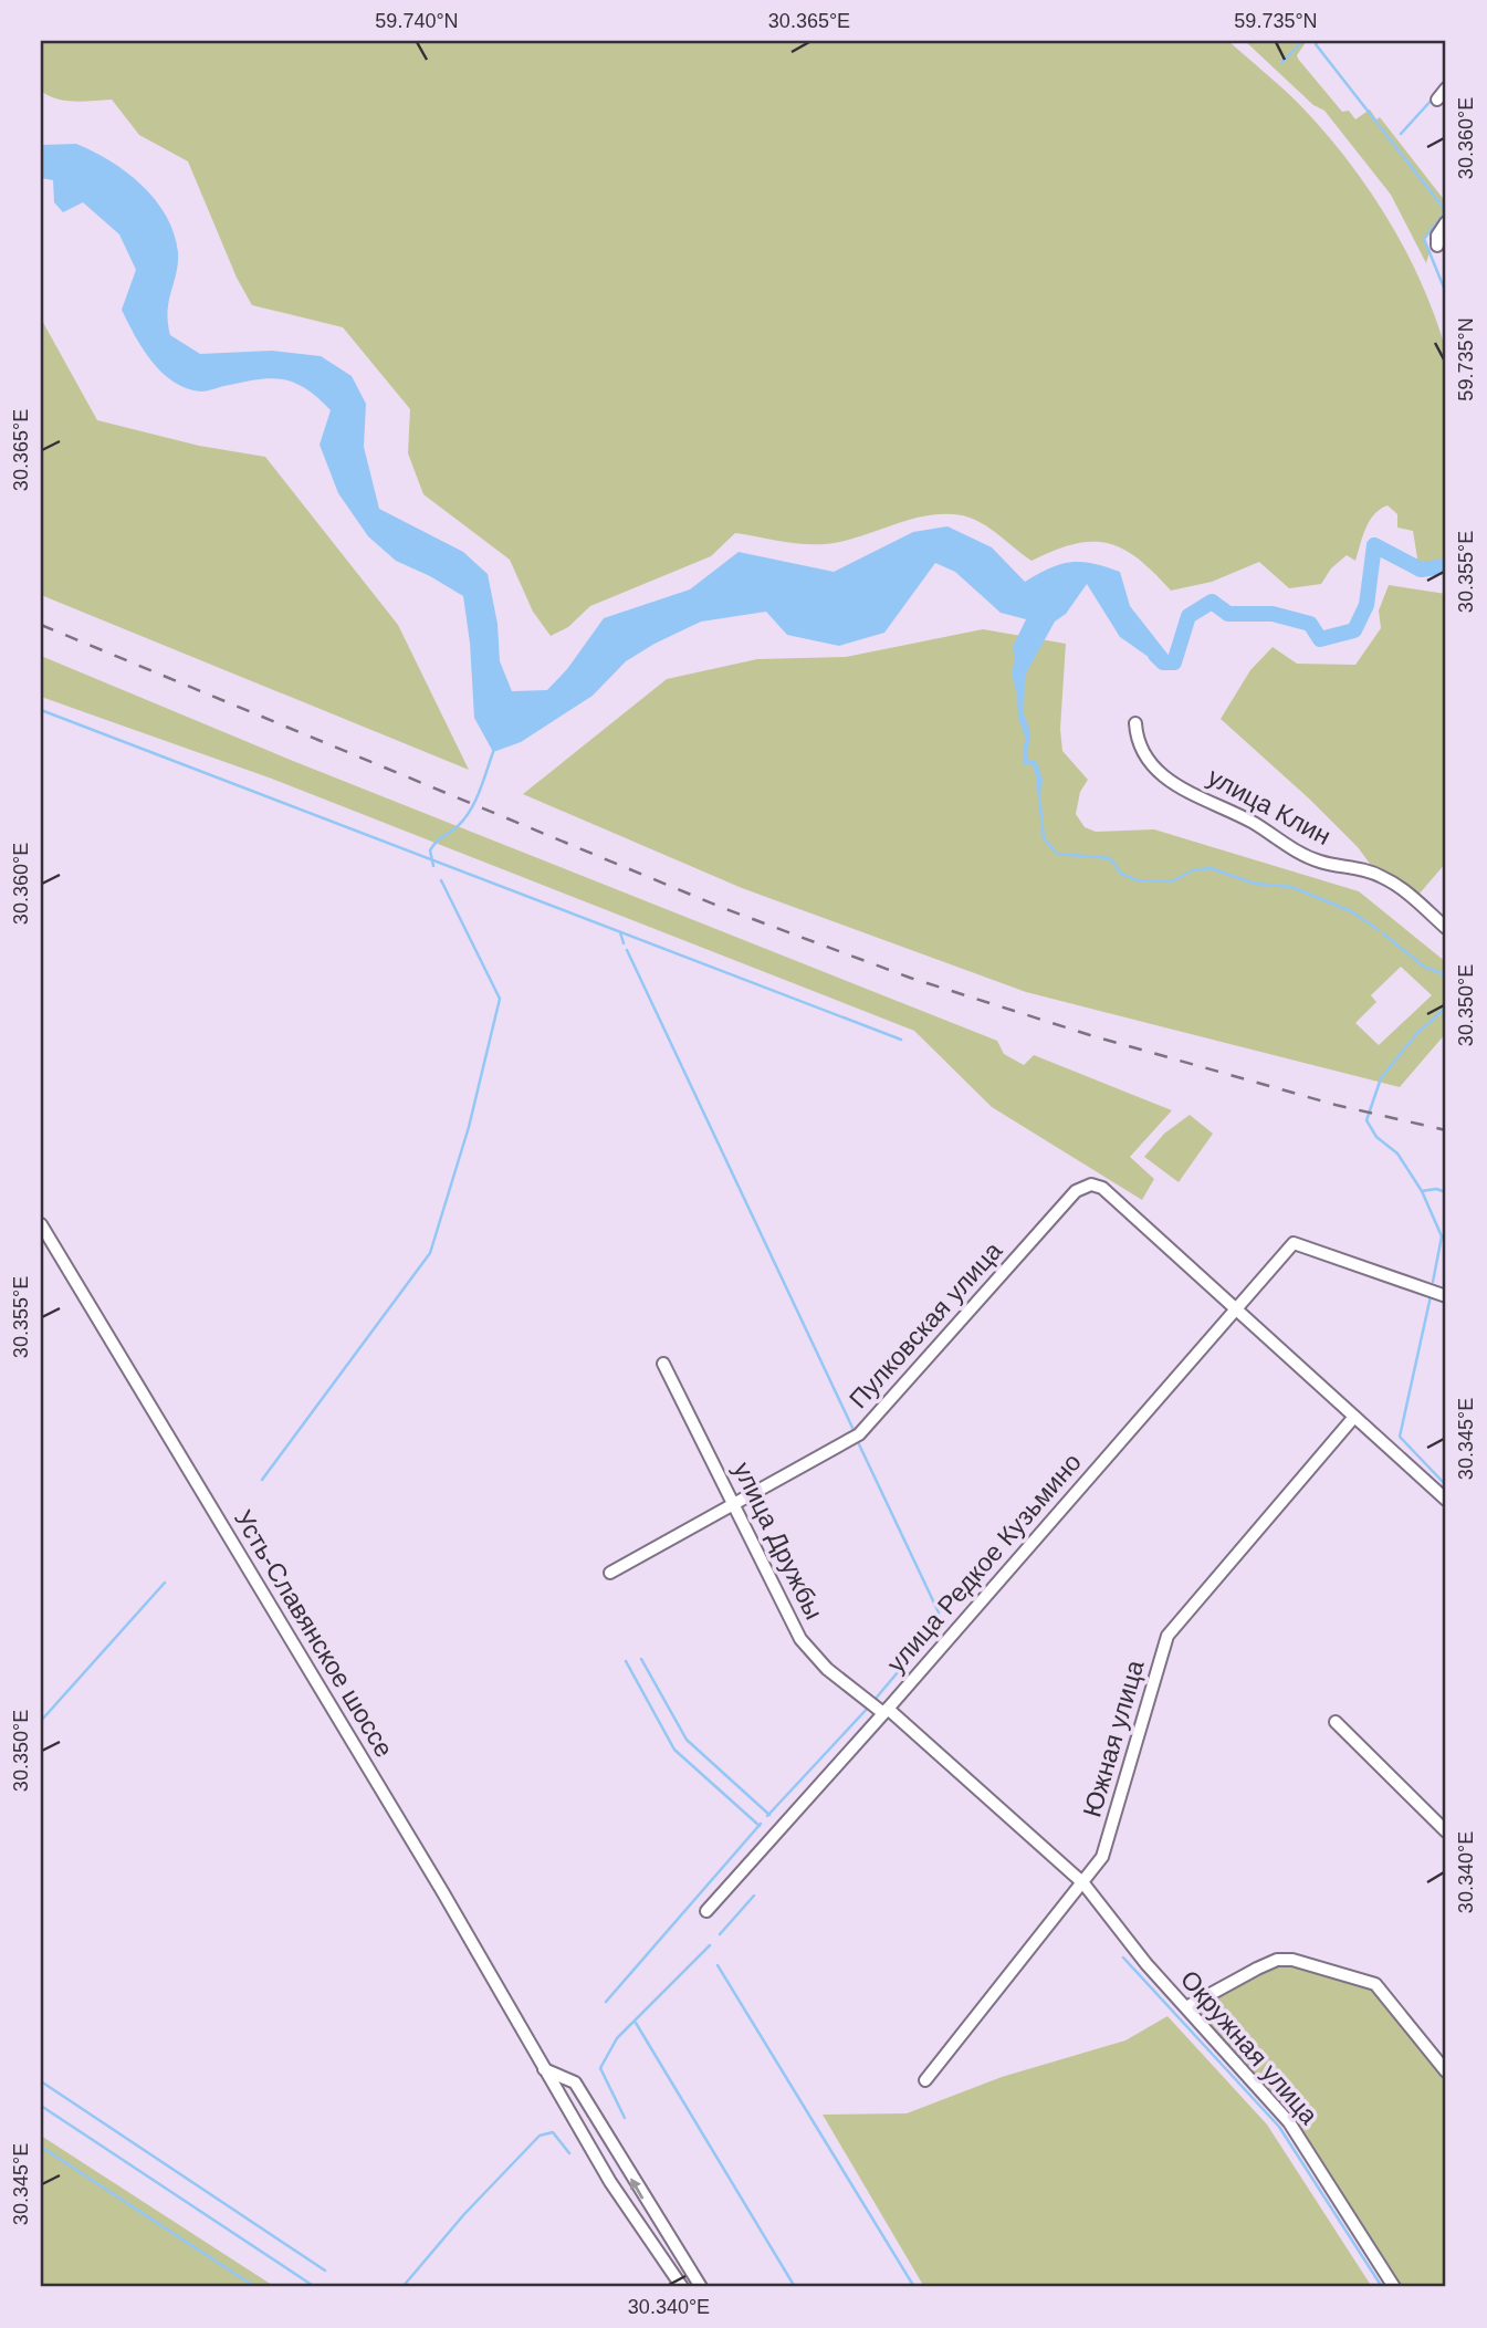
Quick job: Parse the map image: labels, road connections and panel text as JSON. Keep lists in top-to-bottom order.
{
  "streets": {
    "street": [
      "улица Клин",
      "Пулковская улица",
      "улица Дружбы",
      "улица Редкое Кузьмино",
      "Усть-Славянское шоссе",
      "Южная улица",
      "Окружная улица"
    ]
  },
  "crossings": [
    ["Пулковская улица", "улица Дружбы"],
    ["Пулковская улица", "улица Редкое Кузьмино"],
    ["улица Дружбы", "улица Редкое Кузьмино"],
    ["улица Дружбы", "Южная улица"],
    ["улица Дружбы", "Окружная улица"],
    ["Южная улица", "Окружная улица"]
  ],
  "coordinates": [
    "59.740°N",
    "30.365°E",
    "59.735°N",
    "30.360°E",
    "30.355°E",
    "30.350°E",
    "30.345°E",
    "30.340°E"
  ]
}
